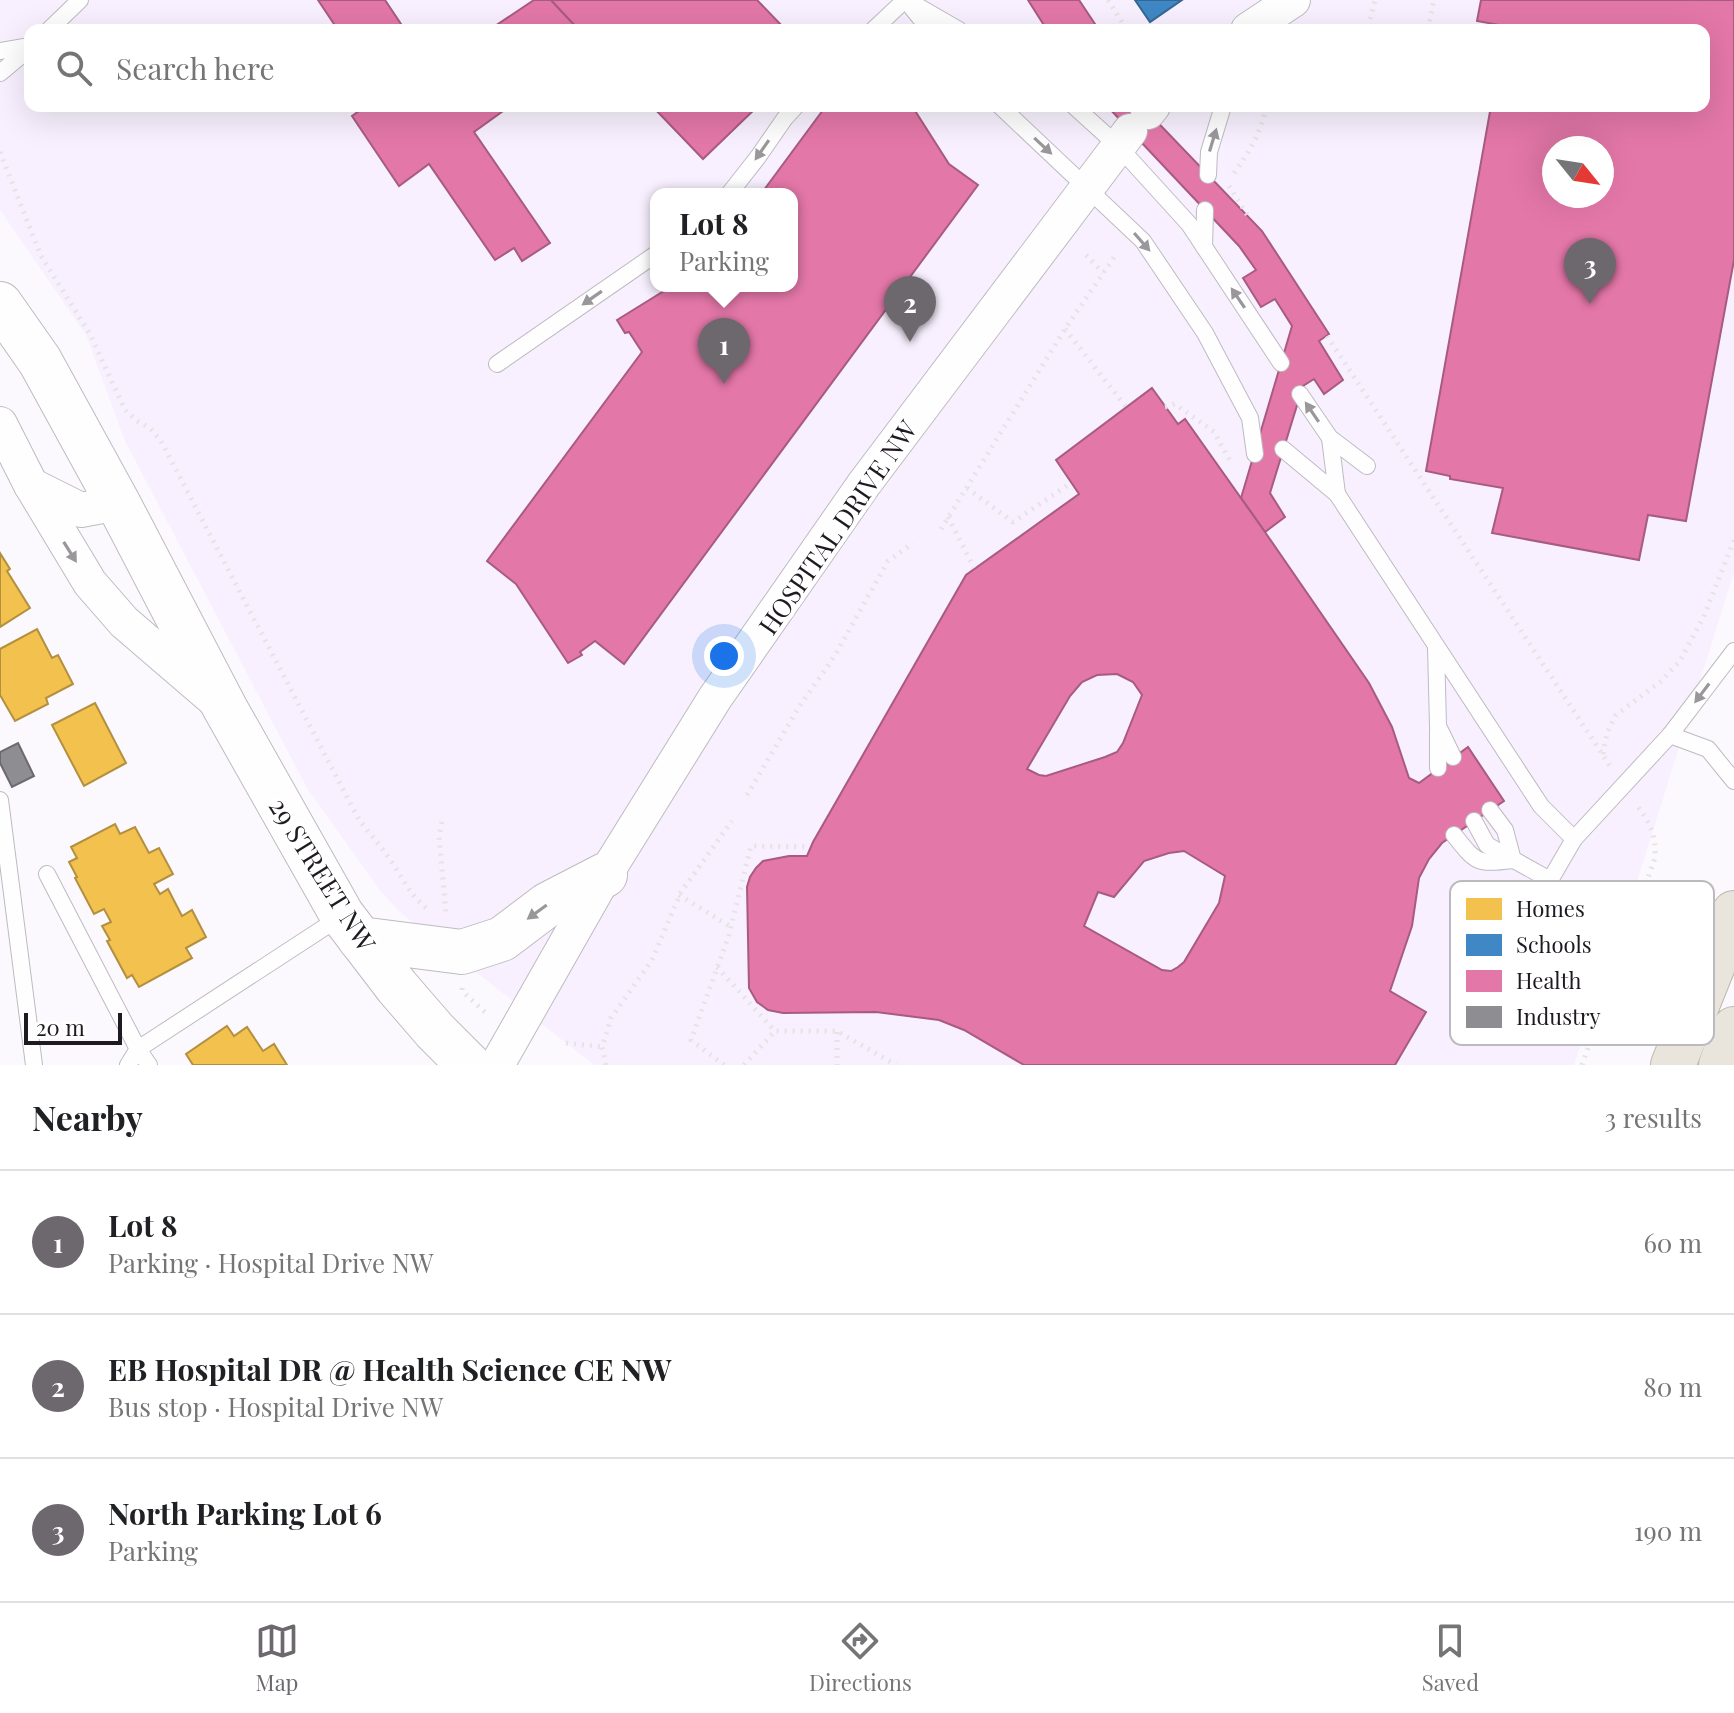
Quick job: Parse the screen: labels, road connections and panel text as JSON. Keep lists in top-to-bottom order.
{
  "streets": {
    "street": ["HOSPITAL DRIVE NW", "29 STREET NW"]
  },
  "legend": [
    "Homes",
    "Schools",
    "Health",
    "Industry"
  ],
  "scale_bar": "20 m",
  "north": "bottom right",
  "page": {
    "search": "Search here",
    "popup": ["Lot 8", "Parking"],
    "pins": ["3", "2", "1"],
    "scale": "20 m",
    "heading": ["Nearby", "3 results"],
    "list": [
      {
        "mark": "1",
        "name": "Lot 8",
        "note": "Parking · Hospital Drive NW",
        "value": "60 m"
      },
      {
        "mark": "2",
        "name": "EB Hospital DR @ Health Science CE NW",
        "note": "Bus stop · Hospital Drive NW",
        "value": "80 m"
      },
      {
        "mark": "3",
        "name": "North Parking Lot 6",
        "note": "Parking",
        "value": "190 m"
      }
    ],
    "nav": ["Map", "Directions", "Saved"]
  }
}
